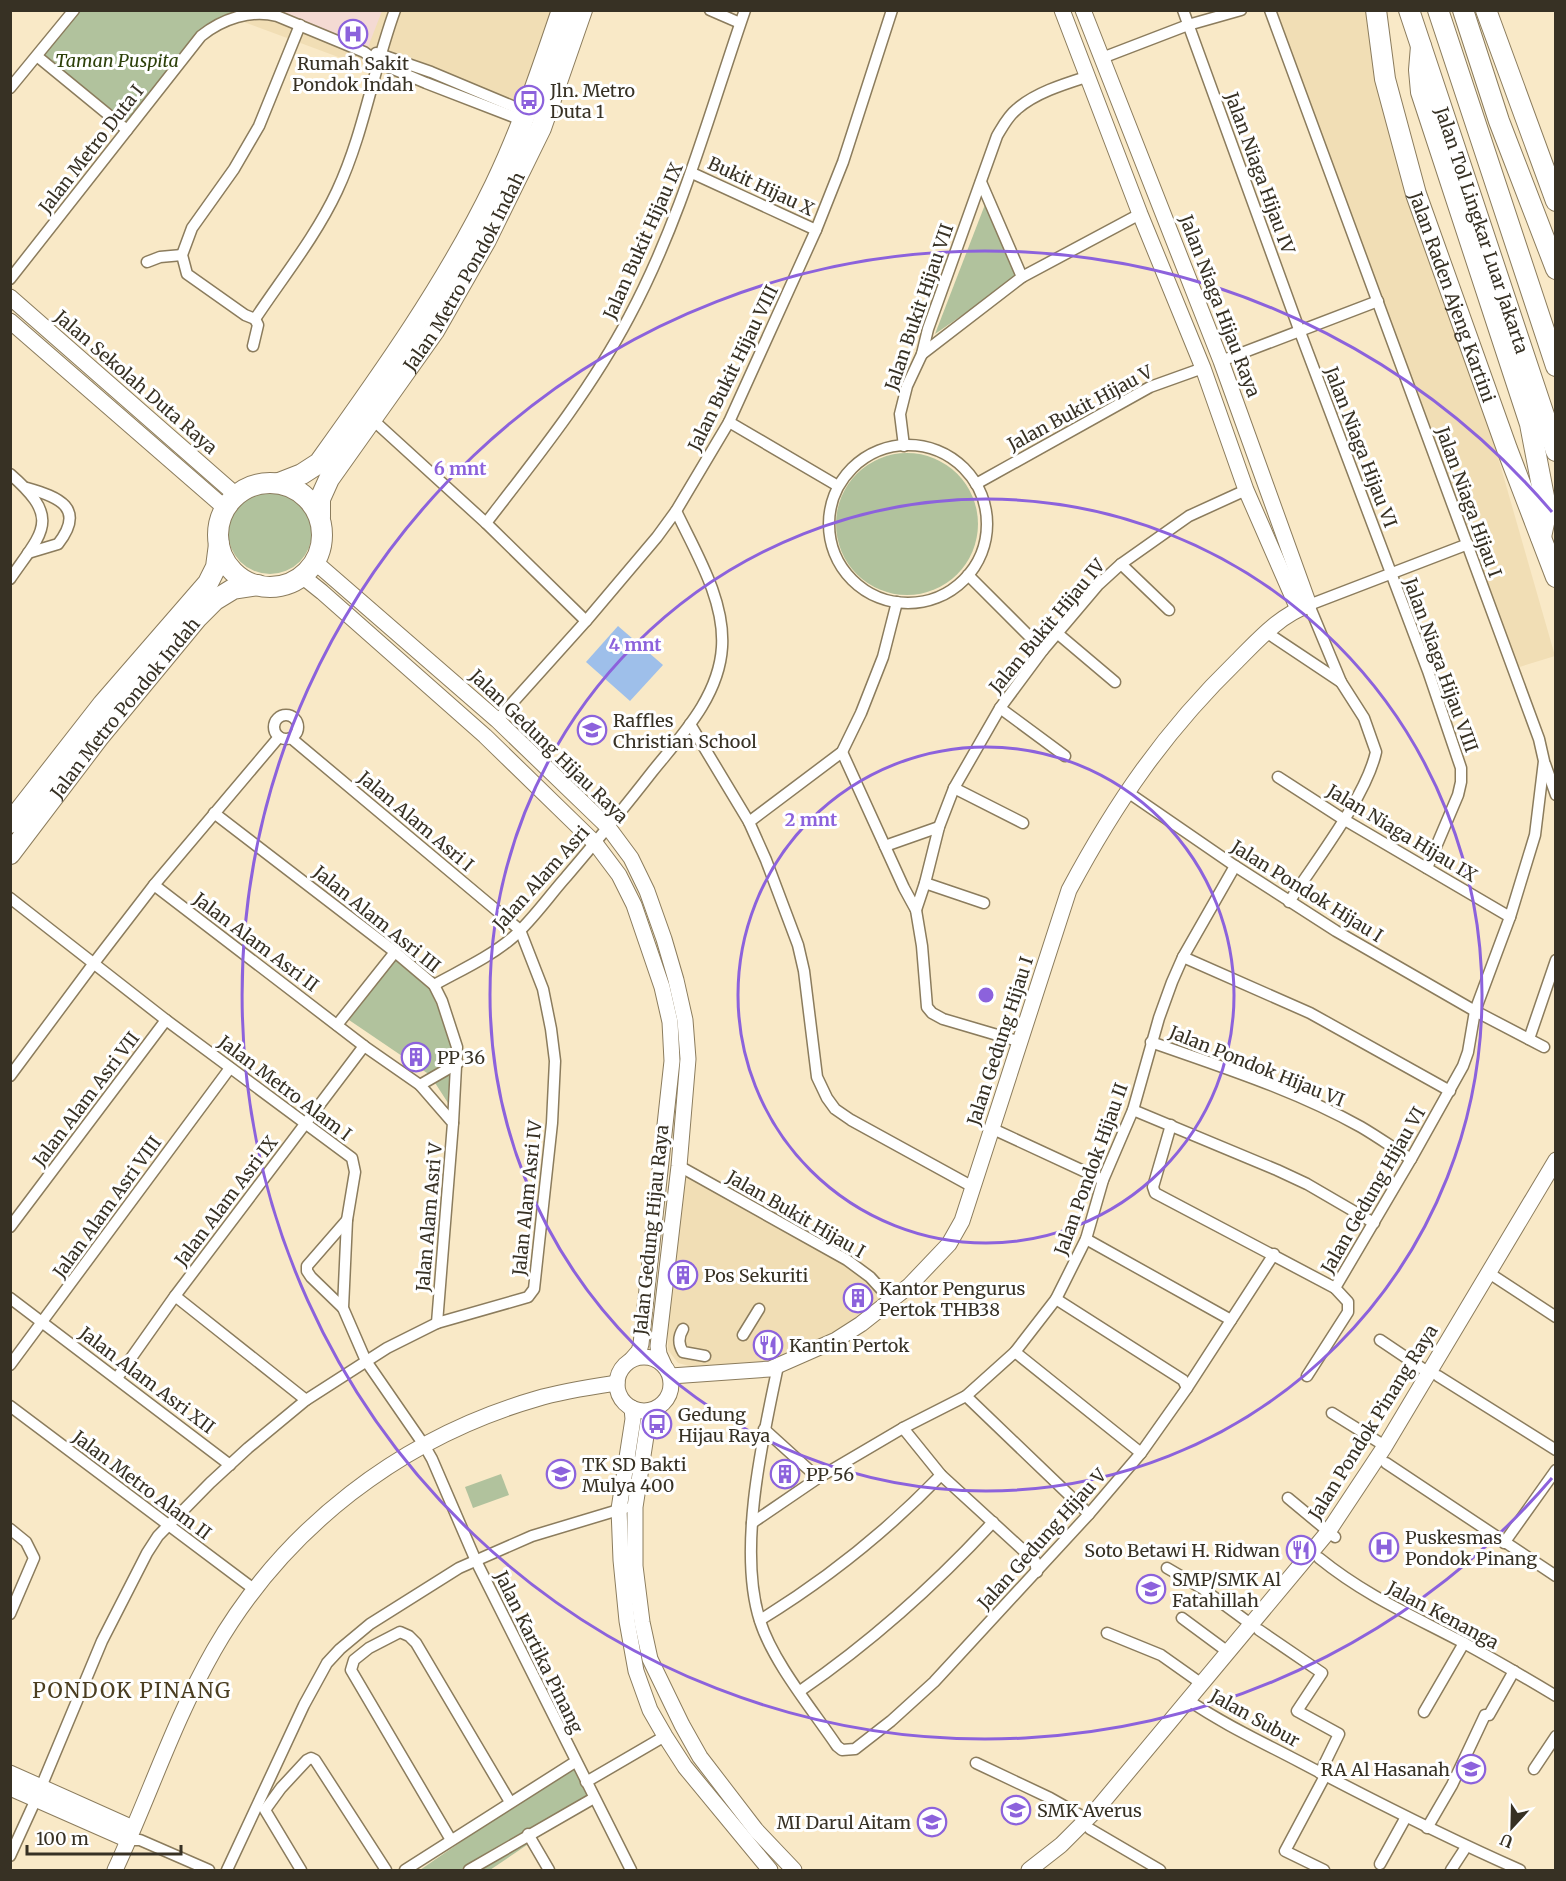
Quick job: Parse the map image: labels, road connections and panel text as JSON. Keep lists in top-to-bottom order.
{
  "streets": {
    "highway": ["Jalan Tol Lingkar Luar Jakarta", "Jalan Metro Pondok Indah", "Jalan Raden Ajeng Kartini"],
    "main road": [
      "Jalan Niaga Hijau Raya",
      "Jalan Sekolah Duta Raya",
      "Jalan Gedung Hijau Raya",
      "Jalan Gedung Hijau I",
      "Jalan Pondok Pinang Raya"
    ],
    "street": [
      "Jalan Metro Duta I",
      "Jalan Niaga Hijau IV",
      "Bukit Hijau X",
      "Jalan Bukit Hijau IX",
      "Jalan Bukit Hijau VII",
      "Jalan Bukit Hijau VIII",
      "Jalan Bukit Hijau V",
      "Jalan Niaga Hijau VI",
      "Jalan Niaga Hijau I",
      "Jalan Bukit Hijau IV",
      "Jalan Niaga Hijau VIII",
      "Jalan Alam Asri I",
      "Jalan Niaga Hijau IX",
      "Jalan Alam Asri",
      "Jalan Pondok Hijau I",
      "Jalan Alam Asri III",
      "Jalan Alam Asri II",
      "Jalan Pondok Hijau VI",
      "Jalan Metro Alam I",
      "Jalan Alam Asri VII",
      "Jalan Pondok Hijau II",
      "Jalan Gedung Hijau VI",
      "Jalan Alam Asri IV",
      "Jalan Alam Asri IX",
      "Jalan Alam Asri VIII",
      "Jalan Bukit Hijau I",
      "Jalan Alam Asri V",
      "Jalan Alam Asri XII",
      "Jalan Metro Alam II",
      "Jalan Gedung Hijau V",
      "Jalan Kenanga",
      "Jalan Kartika Pinang",
      "Jalan Subur"
    ]
  },
  "crossings": [
    ["Jalan Metro Duta I", "Jalan Metro Pondok Indah"],
    ["Jalan Niaga Hijau IV", "Jalan Niaga Hijau VI"],
    ["Bukit Hijau X", "Jalan Bukit Hijau IX"],
    ["Bukit Hijau X", "Jalan Bukit Hijau VIII"],
    ["Jalan Metro Pondok Indah", "Jalan Sekolah Duta Raya"],
    ["Jalan Metro Pondok Indah", "Jalan Gedung Hijau Raya"],
    ["Jalan Niaga Hijau Raya", "Jalan Gedung Hijau I"],
    ["Jalan Bukit Hijau VII", "Jalan Bukit Hijau V"],
    ["Jalan Bukit Hijau VIII", "Jalan Gedung Hijau Raya"],
    ["Jalan Bukit Hijau VIII", "Jalan Alam Asri"],
    ["Jalan Sekolah Duta Raya", "Jalan Gedung Hijau Raya"],
    ["Jalan Niaga Hijau VI", "Jalan Niaga Hijau VIII"],
    ["Jalan Niaga Hijau I", "Jalan Niaga Hijau IX"],
    ["Jalan Niaga Hijau I", "Jalan Pondok Hijau I"],
    ["Jalan Niaga Hijau I", "Jalan Gedung Hijau VI"],
    ["Jalan Niaga Hijau VIII", "Jalan Niaga Hijau IX"],
    ["Jalan Gedung Hijau Raya", "Jalan Alam Asri"],
    ["Jalan Gedung Hijau Raya", "Jalan Gedung Hijau I"],
    ["Jalan Gedung Hijau Raya", "Jalan Bukit Hijau I"],
    ["Jalan Alam Asri I", "Jalan Alam Asri"],
    ["Jalan Alam Asri I", "Jalan Alam Asri III"],
    ["Jalan Alam Asri I", "Jalan Alam Asri II"],
    ["Jalan Alam Asri I", "Jalan Metro Alam I"],
    ["Jalan Alam Asri I", "Jalan Alam Asri IV"],
    ["Jalan Alam Asri", "Jalan Alam Asri III"],
    ["Jalan Alam Asri", "Jalan Alam Asri IV"],
    ["Jalan Pondok Hijau I", "Jalan Gedung Hijau I"],
    ["Jalan Pondok Hijau I", "Jalan Pondok Hijau II"],
    ["Jalan Pondok Hijau I", "Jalan Gedung Hijau VI"],
    ["Jalan Alam Asri III", "Jalan Alam Asri V"],
    ["Jalan Alam Asri II", "Jalan Alam Asri IX"],
    ["Jalan Alam Asri II", "Jalan Alam Asri V"],
    ["Jalan Gedung Hijau I", "Jalan Bukit Hijau I"],
    ["Jalan Gedung Hijau I", "Jalan Gedung Hijau V"],
    ["Jalan Pondok Hijau VI", "Jalan Pondok Hijau II"],
    ["Jalan Pondok Hijau VI", "Jalan Gedung Hijau VI"],
    ["Jalan Metro Alam I", "Jalan Alam Asri VII"],
    ["Jalan Metro Alam I", "Jalan Alam Asri IV"],
    ["Jalan Metro Alam I", "Jalan Alam Asri IX"],
    ["Jalan Metro Alam I", "Jalan Alam Asri VIII"],
    ["Jalan Metro Alam I", "Jalan Kartika Pinang"],
    ["Jalan Pondok Hijau II", "Jalan Gedung Hijau V"],
    ["Jalan Alam Asri IV", "Jalan Alam Asri V"],
    ["Jalan Alam Asri IV", "Jalan Alam Asri XII"],
    ["Jalan Alam Asri IV", "Jalan Metro Alam II"],
    ["Jalan Alam Asri IX", "Jalan Alam Asri V"],
    ["Jalan Alam Asri IX", "Jalan Alam Asri XII"],
    ["Jalan Alam Asri VIII", "Jalan Alam Asri XII"],
    ["Jalan Pondok Pinang Raya", "Jalan Kenanga"],
    ["Jalan Pondok Pinang Raya", "Jalan Subur"]
  ],
  "districts": ["PONDOK PINANG"],
  "parks": ["Taman Puspita"],
  "places": {
    "hospital": ["Rumah Sakit Pondok Indah", "Puskesmas Pondok Pinang"],
    "bus stop": ["Jln. Metro Duta 1", "Gedung Hijau Raya"],
    "school or university": [
      "Raffles Christian School",
      "TK SD Bakti Mulya 400",
      "SMP/SMK Al Fatahillah",
      "RA Al Hasanah",
      "SMK Averus",
      "MI Darul Aitam"
    ],
    "building": [
      "PP 36",
      "Pos Sekuriti",
      "Kantor Pengurus Pertok THB38",
      "PP 56"
    ],
    "restaurant": ["Kantin Pertok", "Soto Betawi H. Ridwan"]
  },
  "scale_bar": "100 m",
  "north": "bottom",
  "rings": ["6 mnt", "4 mnt", "2 mnt"]
}
